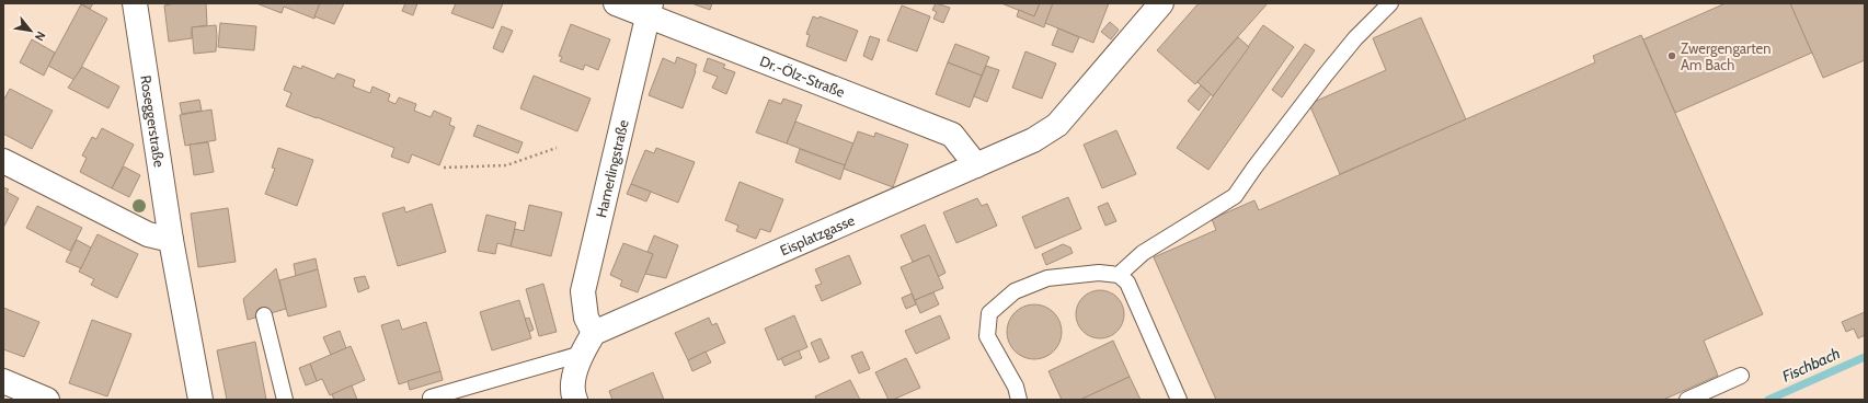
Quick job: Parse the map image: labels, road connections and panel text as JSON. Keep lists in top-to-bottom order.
{
  "streets": {
    "street": [
      "Dr.-Ölz-Straße",
      "Roseggerstraße",
      "Hamerlingstraße",
      "Eisplatzgasse"
    ]
  },
  "crossings": [
    ["Dr.-Ölz-Straße", "Hamerlingstraße"],
    ["Dr.-Ölz-Straße", "Eisplatzgasse"],
    ["Hamerlingstraße", "Eisplatzgasse"]
  ],
  "water": ["Fischbach"],
  "places": ["Zwergengarten Am Bach"],
  "north": "bottom right"
}
